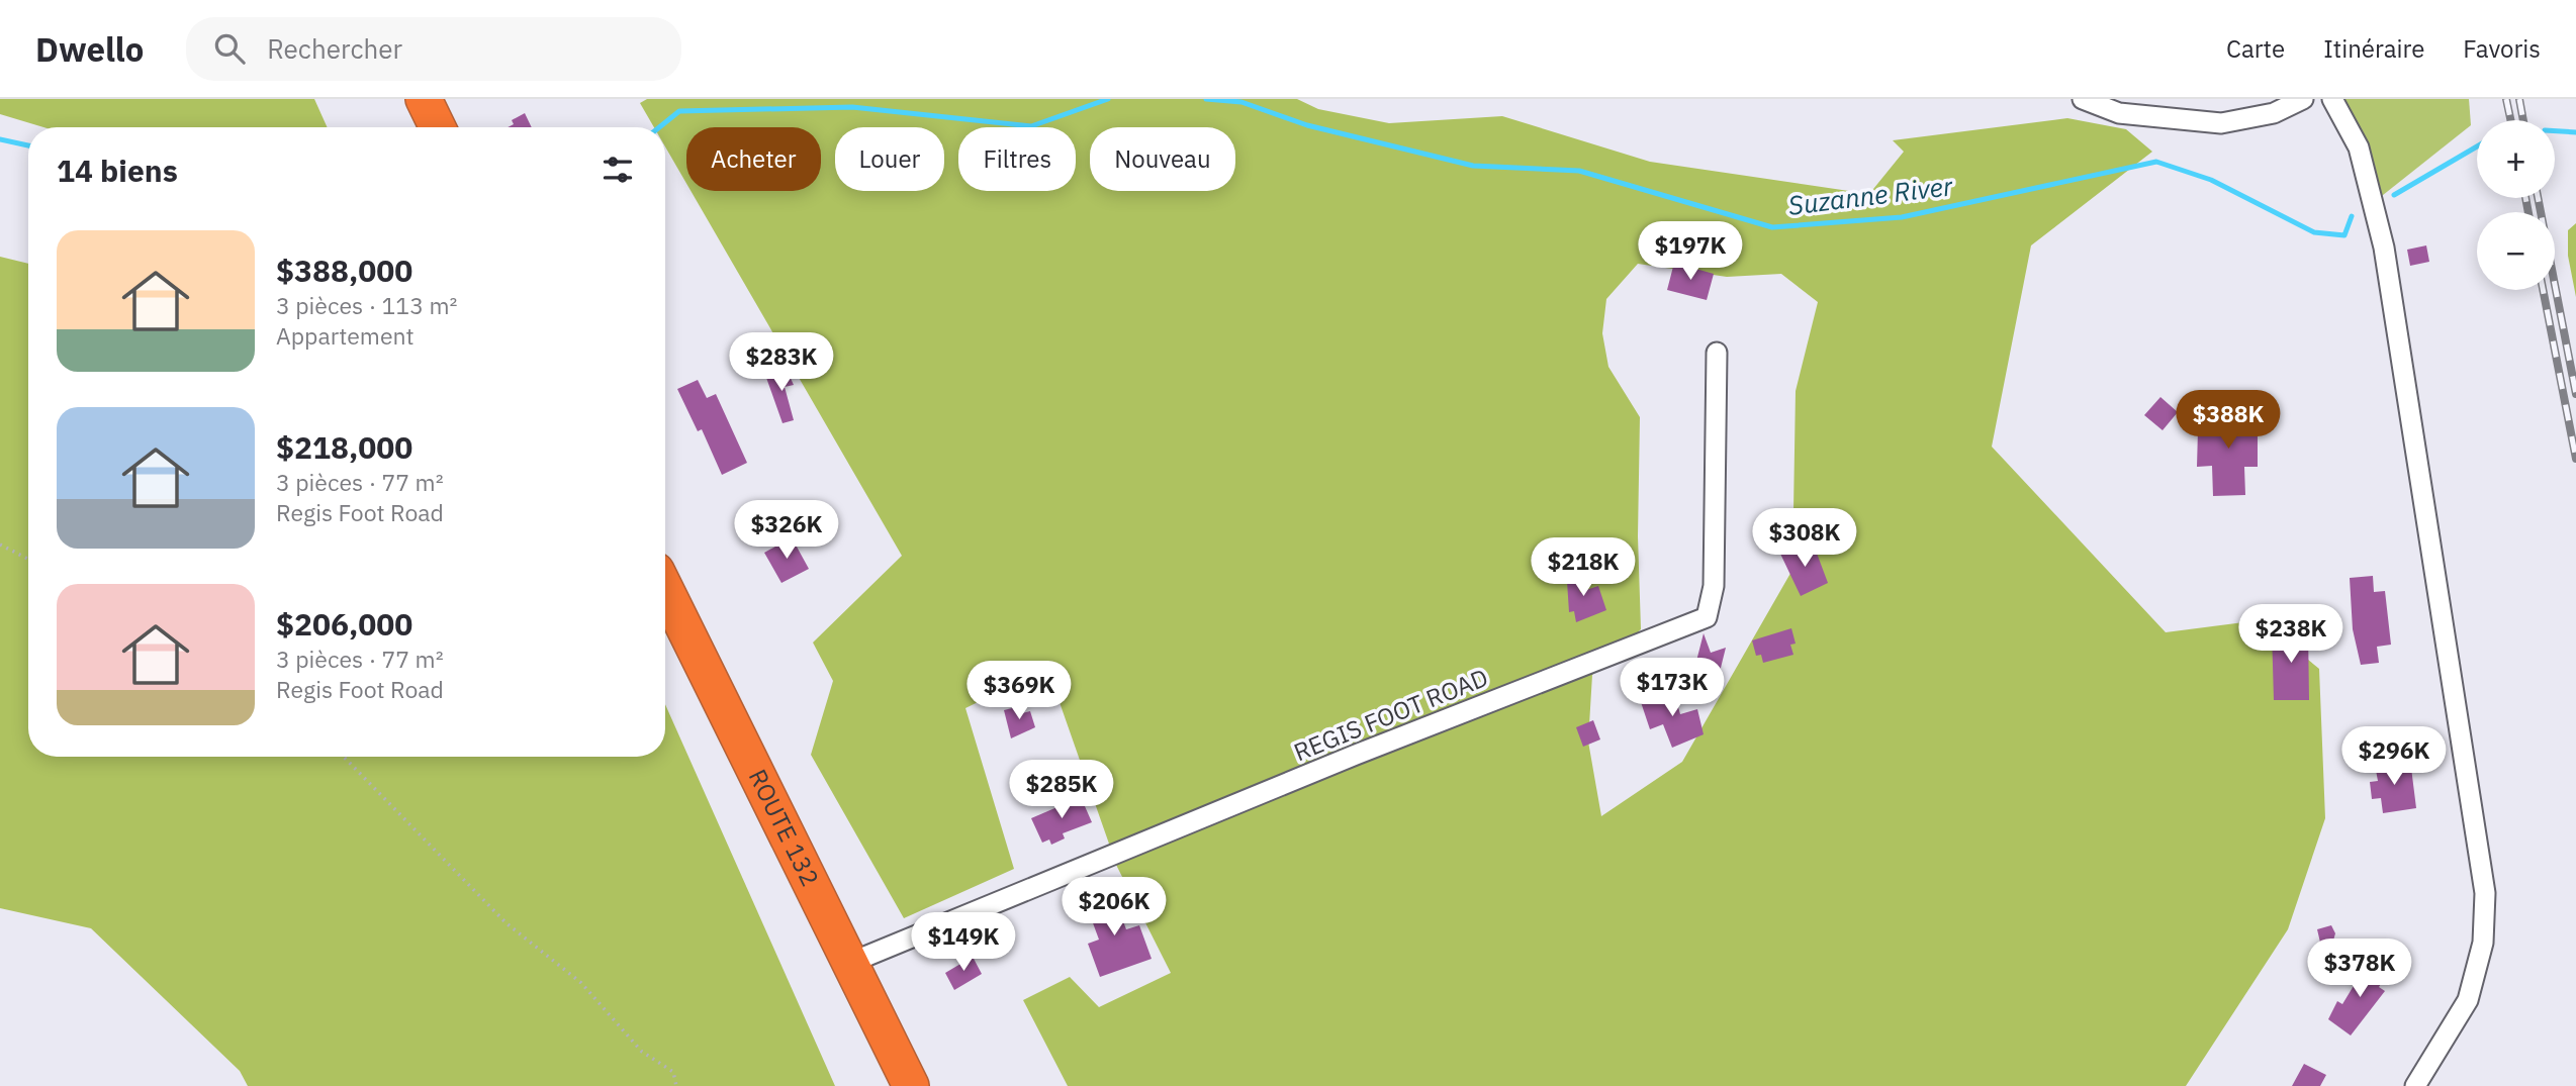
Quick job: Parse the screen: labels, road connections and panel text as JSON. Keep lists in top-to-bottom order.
{
  "streets": {
    "highway": ["ROUTE 132"],
    "street": ["REGIS FOOT ROAD"]
  },
  "crossings": [
    ["REGIS FOOT ROAD", "ROUTE 132"]
  ],
  "water": ["Suzanne River"],
  "page": {
    "header": "Dwello",
    "search": "Rechercher",
    "nav": ["Carte", "Itinéraire", "Favoris"],
    "map_buttons": ["+", "−"],
    "chip": [
      "Acheter",
      "Louer",
      "Filtres",
      "Nouveau"
    ],
    "heading": "14 biens",
    "list": [
      {
        "name": "$388,000",
        "note": "3 pièces · 113 m² · Appartement"
      },
      {
        "name": "$218,000",
        "note": "3 pièces · 77 m² · Regis Foot Road"
      },
      {
        "name": "$206,000",
        "note": "3 pièces · 77 m² · Regis Foot Road"
      }
    ],
    "price": [
      "$197K",
      "$283K",
      "$388K",
      "$326K",
      "$308K",
      "$218K",
      "$238K",
      "$173K",
      "$369K",
      "$296K",
      "$285K",
      "$206K",
      "$149K",
      "$378K"
    ]
  }
}
